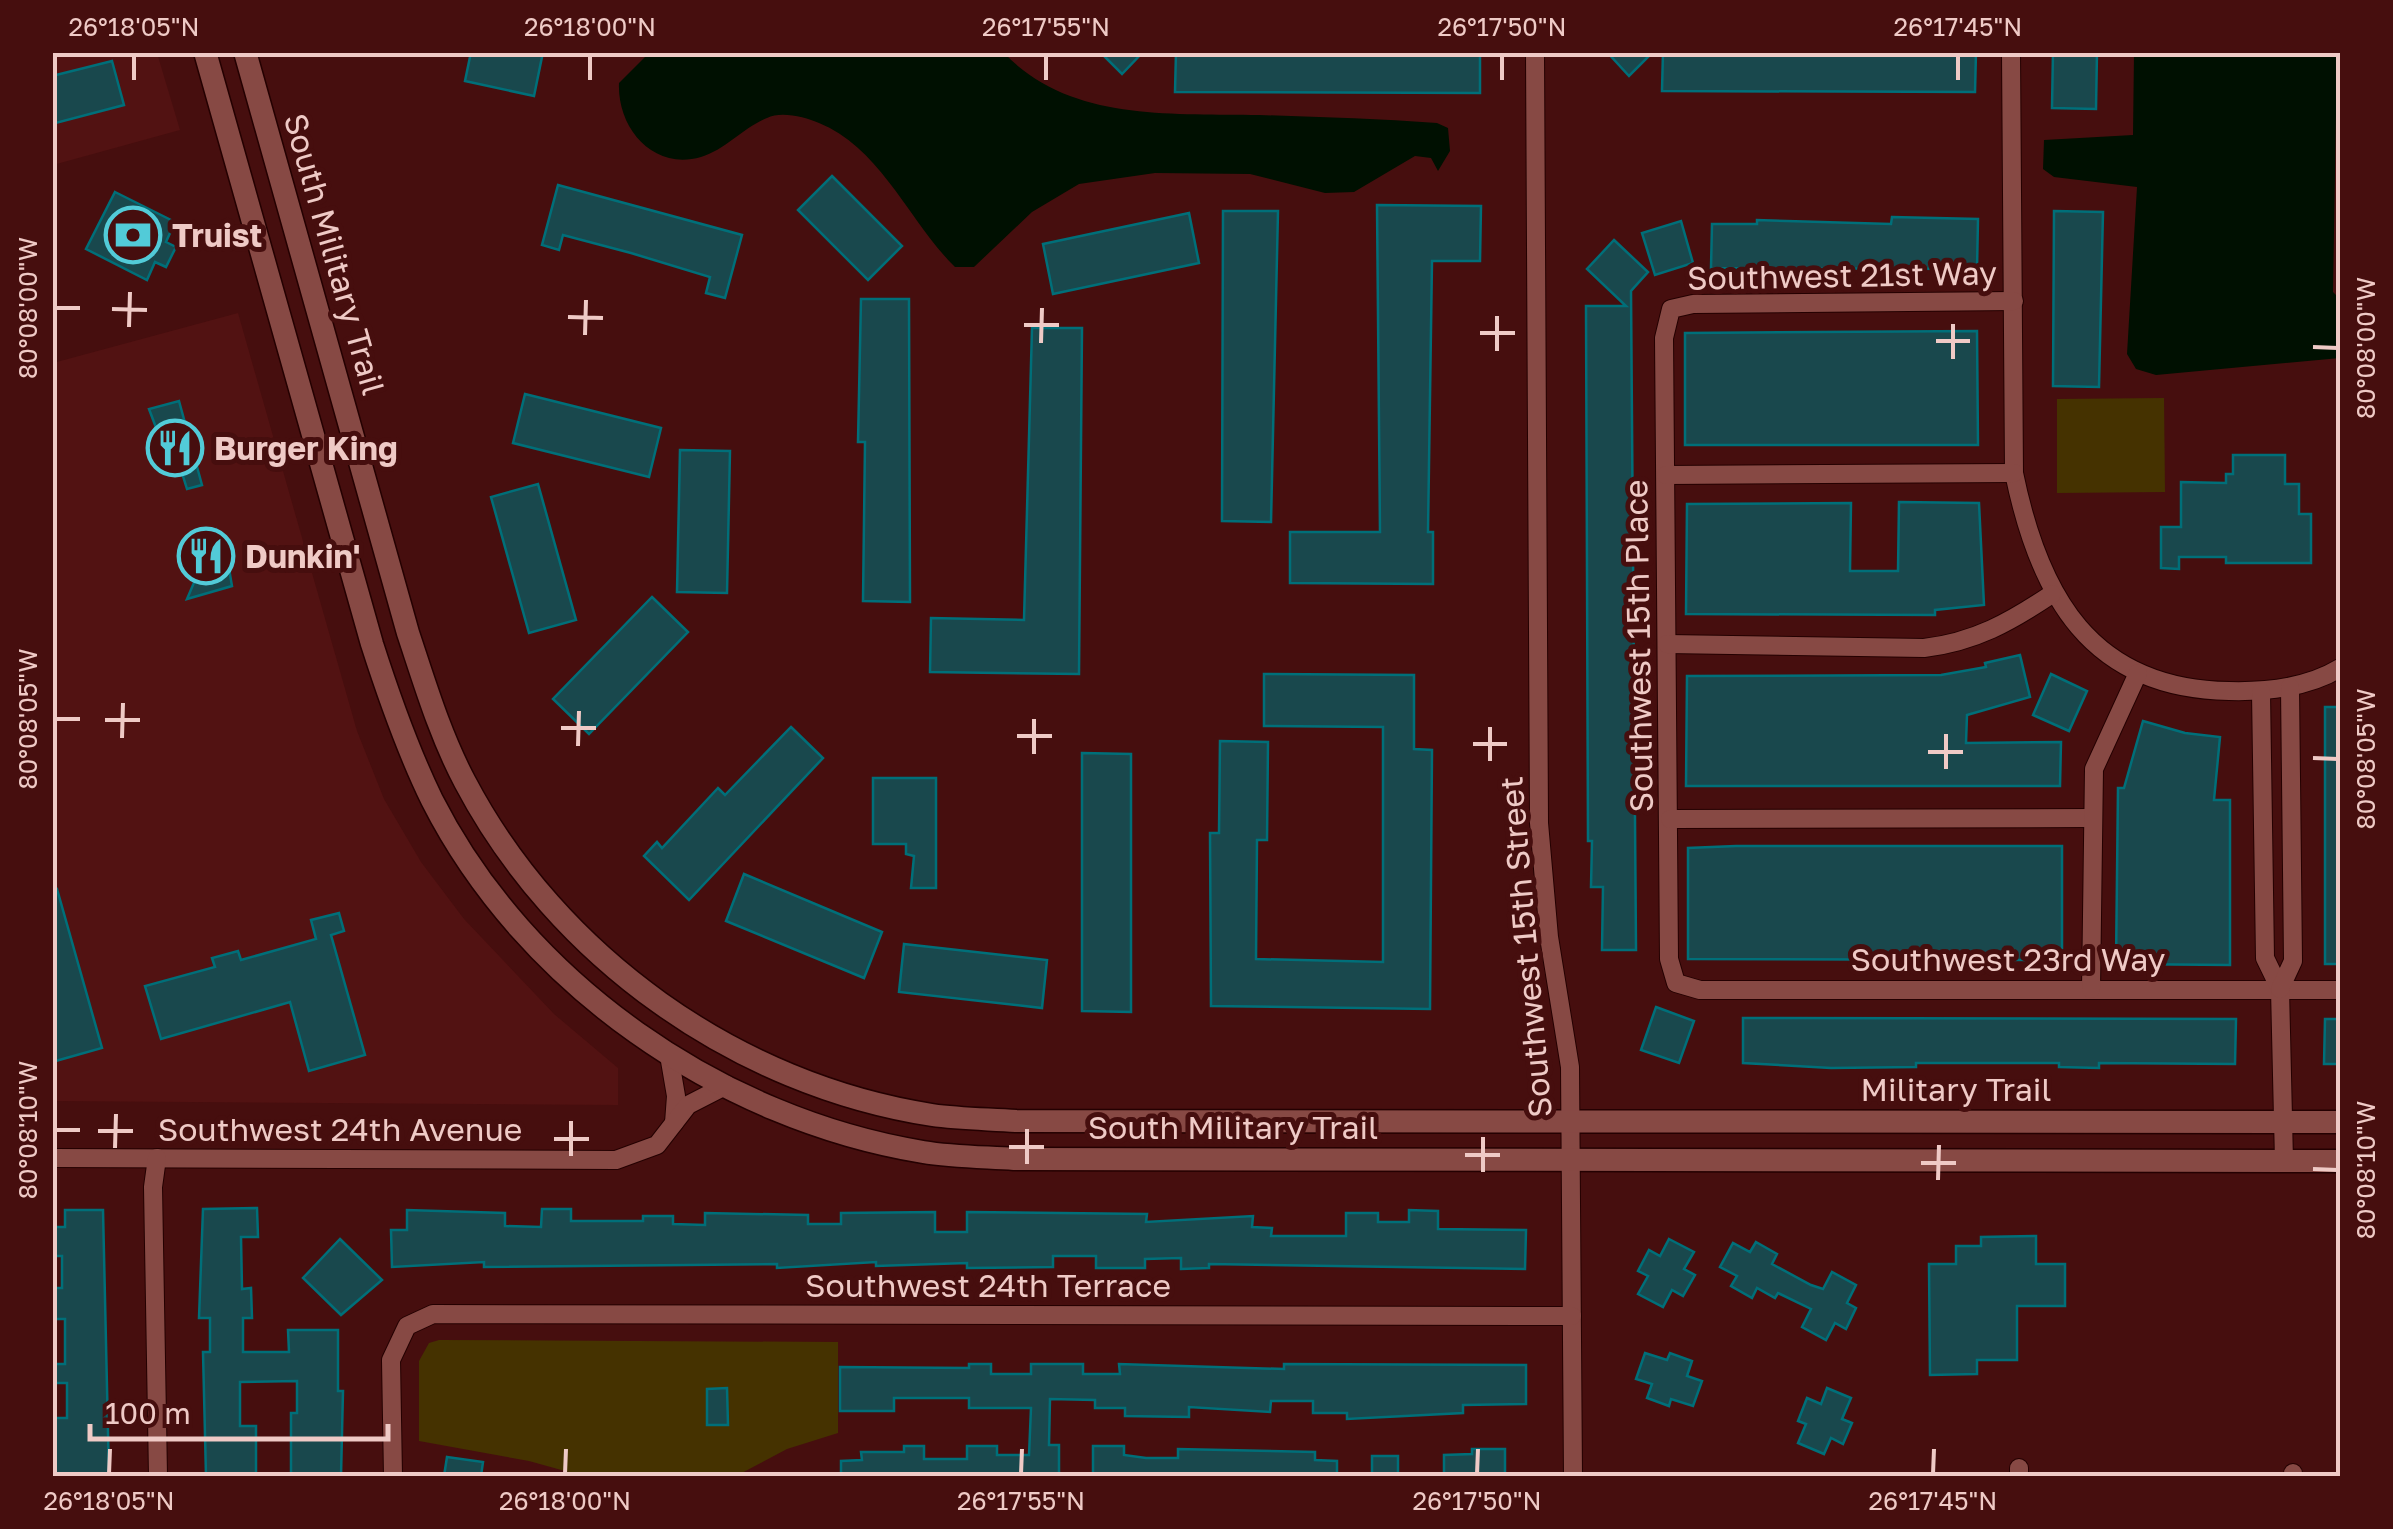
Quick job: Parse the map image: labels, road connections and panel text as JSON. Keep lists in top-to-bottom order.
{
  "streets": {
    "street": [
      "South Military Trail",
      "Southwest 21st Way",
      "Southwest 15th Place",
      "Southwest 15th Street",
      "Southwest 23rd Way",
      "Military Trail",
      "Southwest 24th Avenue",
      "Southwest 24th Terrace"
    ]
  },
  "crossings": [
    ["South Military Trail", "Southwest 15th Street"],
    ["South Military Trail", "Military Trail"],
    ["South Military Trail", "Southwest 24th Avenue"],
    ["Southwest 21st Way", "Southwest 15th Place"],
    ["Southwest 15th Place", "Southwest 23rd Way"],
    ["Southwest 15th Street", "Military Trail"],
    ["Southwest 15th Street", "Southwest 24th Terrace"]
  ],
  "places": {
    "bank": ["Truist"],
    "restaurant": ["Burger King", "Dunkin'"]
  },
  "scale_bar": "100 m",
  "coordinates": [
    "26°18'05\"N",
    "26°18'00\"N",
    "26°17'55\"N",
    "26°17'50\"N",
    "26°17'45\"N",
    "80°08'00\"W",
    "80°08'05\"W",
    "80°08'10\"W"
  ]
}
